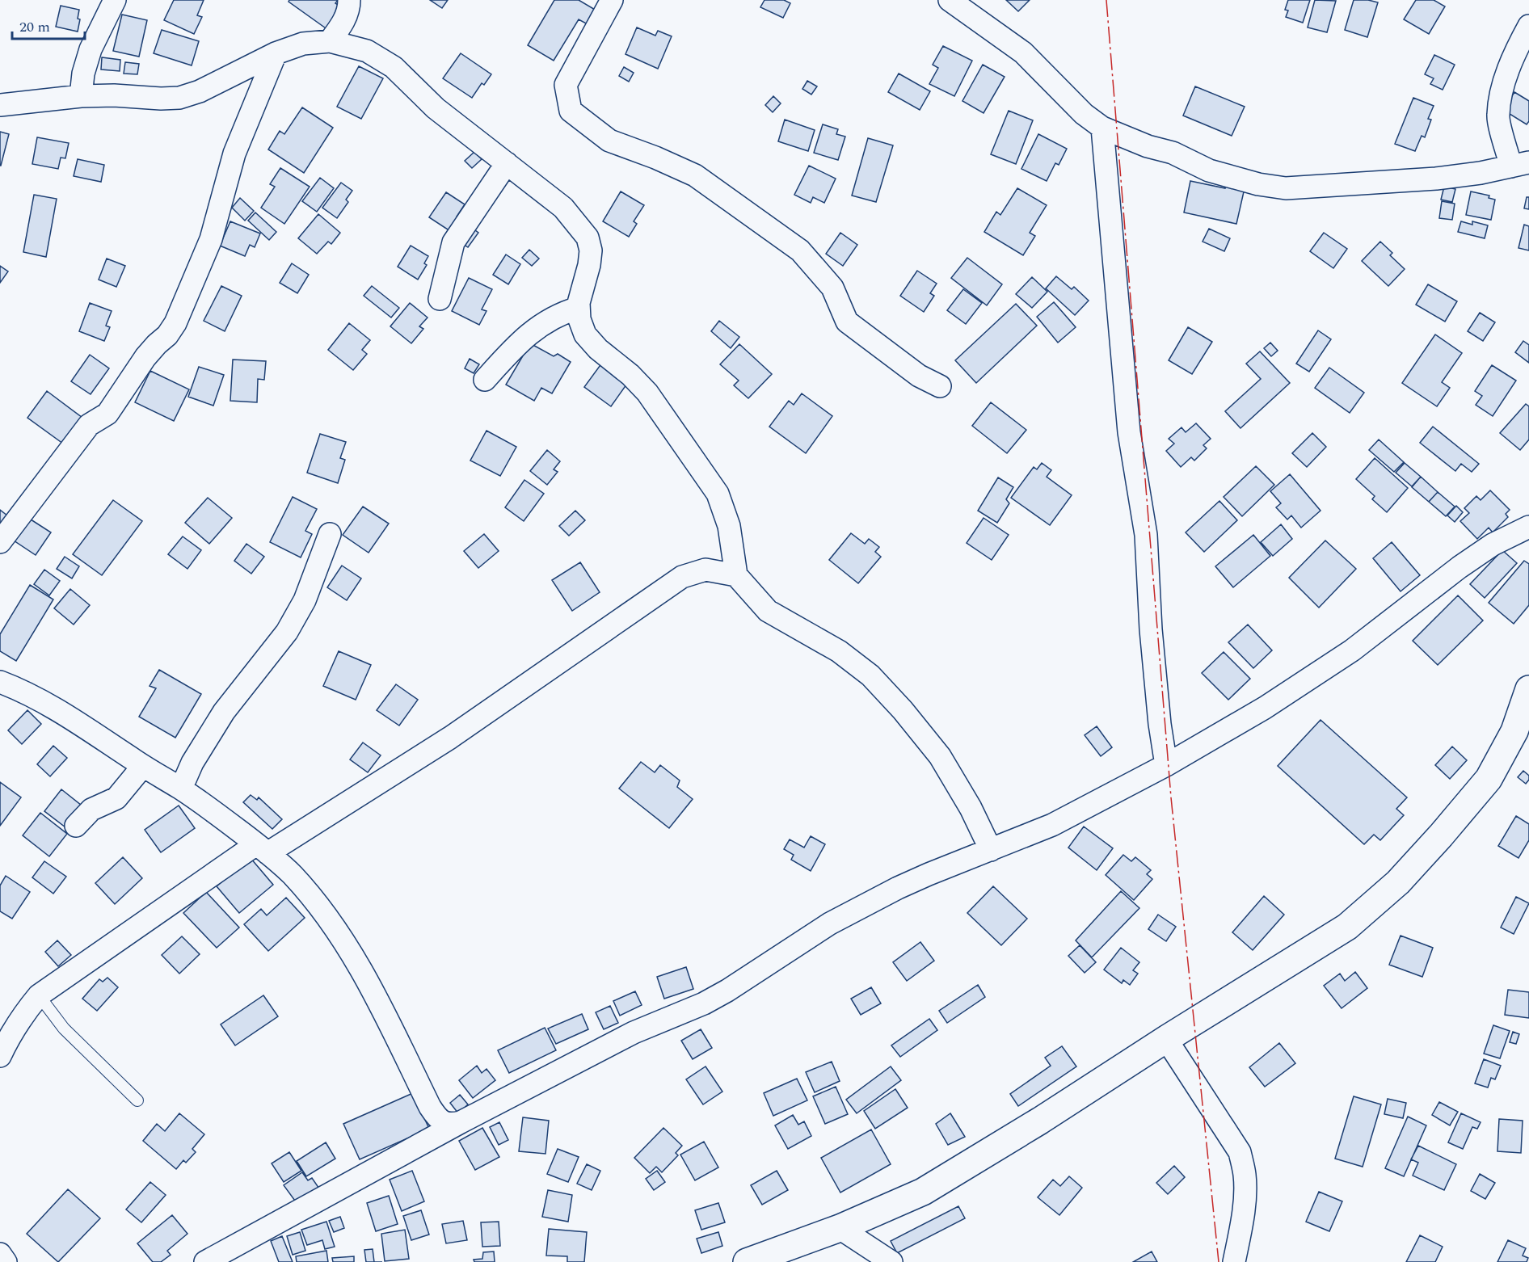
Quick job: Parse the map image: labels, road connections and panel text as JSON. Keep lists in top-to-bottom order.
{
  "scale_bar": "20 m"
}
